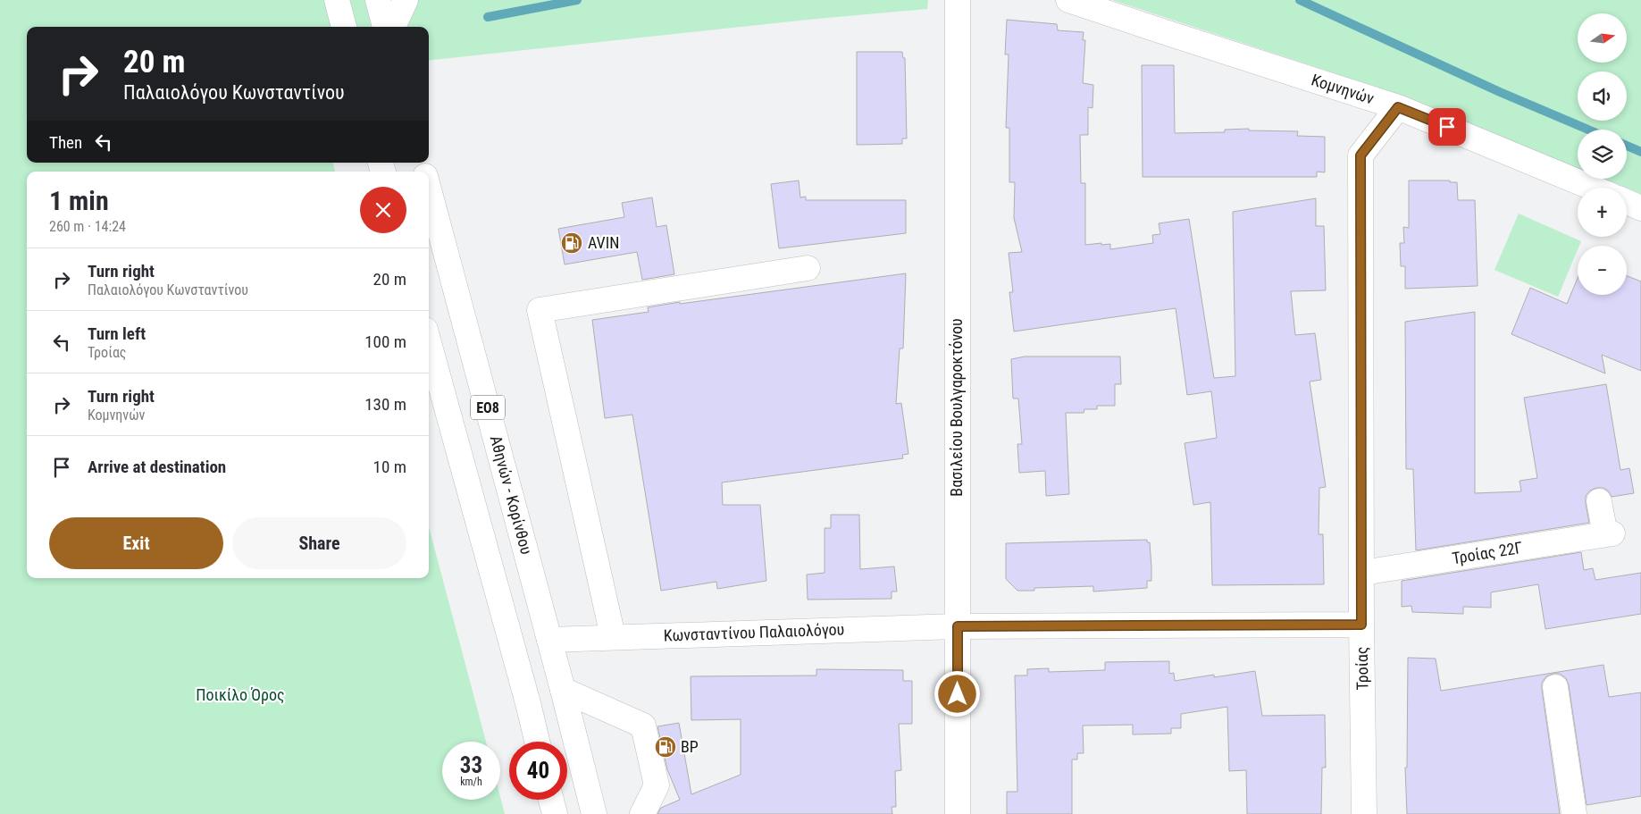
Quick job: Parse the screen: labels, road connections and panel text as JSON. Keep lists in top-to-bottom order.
{
  "streets": {
    "main road": [
      "Κομνηνών",
      "ΕΟ8",
      "Βασιλείου Βουλγαροκτόνου",
      "Αθηνών - Κορίνθου",
      "Τροίας 22Γ",
      "Κωνσταντίνου Παλαιολόγου",
      "Τροίας"
    ]
  },
  "crossings": [
    ["Κομνηνών", "Τροίας"],
    ["Βασιλείου Βουλγαροκτόνου", "Κωνσταντίνου Παλαιολόγου"],
    ["Αθηνών - Κορίνθου", "Κωνσταντίνου Παλαιολόγου"],
    ["Τροίας 22Γ", "Τροίας"],
    ["Κωνσταντίνου Παλαιολόγου", "Τροίας"]
  ],
  "parks": ["Ποικίλο Όρος"],
  "places": {
    "fuel station": ["AVIN", "BP"]
  },
  "north": "right",
  "page": {
    "map_buttons": ["+", "−"],
    "turn": ["20 m", "Παλαιολόγου Κωνσταντίνου"],
    "then": "Then",
    "heading": ["1 min", "260 m · 14:24"],
    "list": [
      {
        "name": "Turn right",
        "note": "Παλαιολόγου Κωνσταντίνου",
        "value": "20 m"
      },
      {
        "name": "Turn left",
        "note": "Τροίας",
        "value": "100 m"
      },
      {
        "name": "Turn right",
        "note": "Κομνηνών",
        "value": "130 m"
      },
      {
        "name": "Arrive at destination",
        "value": "10 m"
      }
    ],
    "buttons": ["Exit", "Share"],
    "speed": "33 km/h",
    "limit": "40"
  }
}
